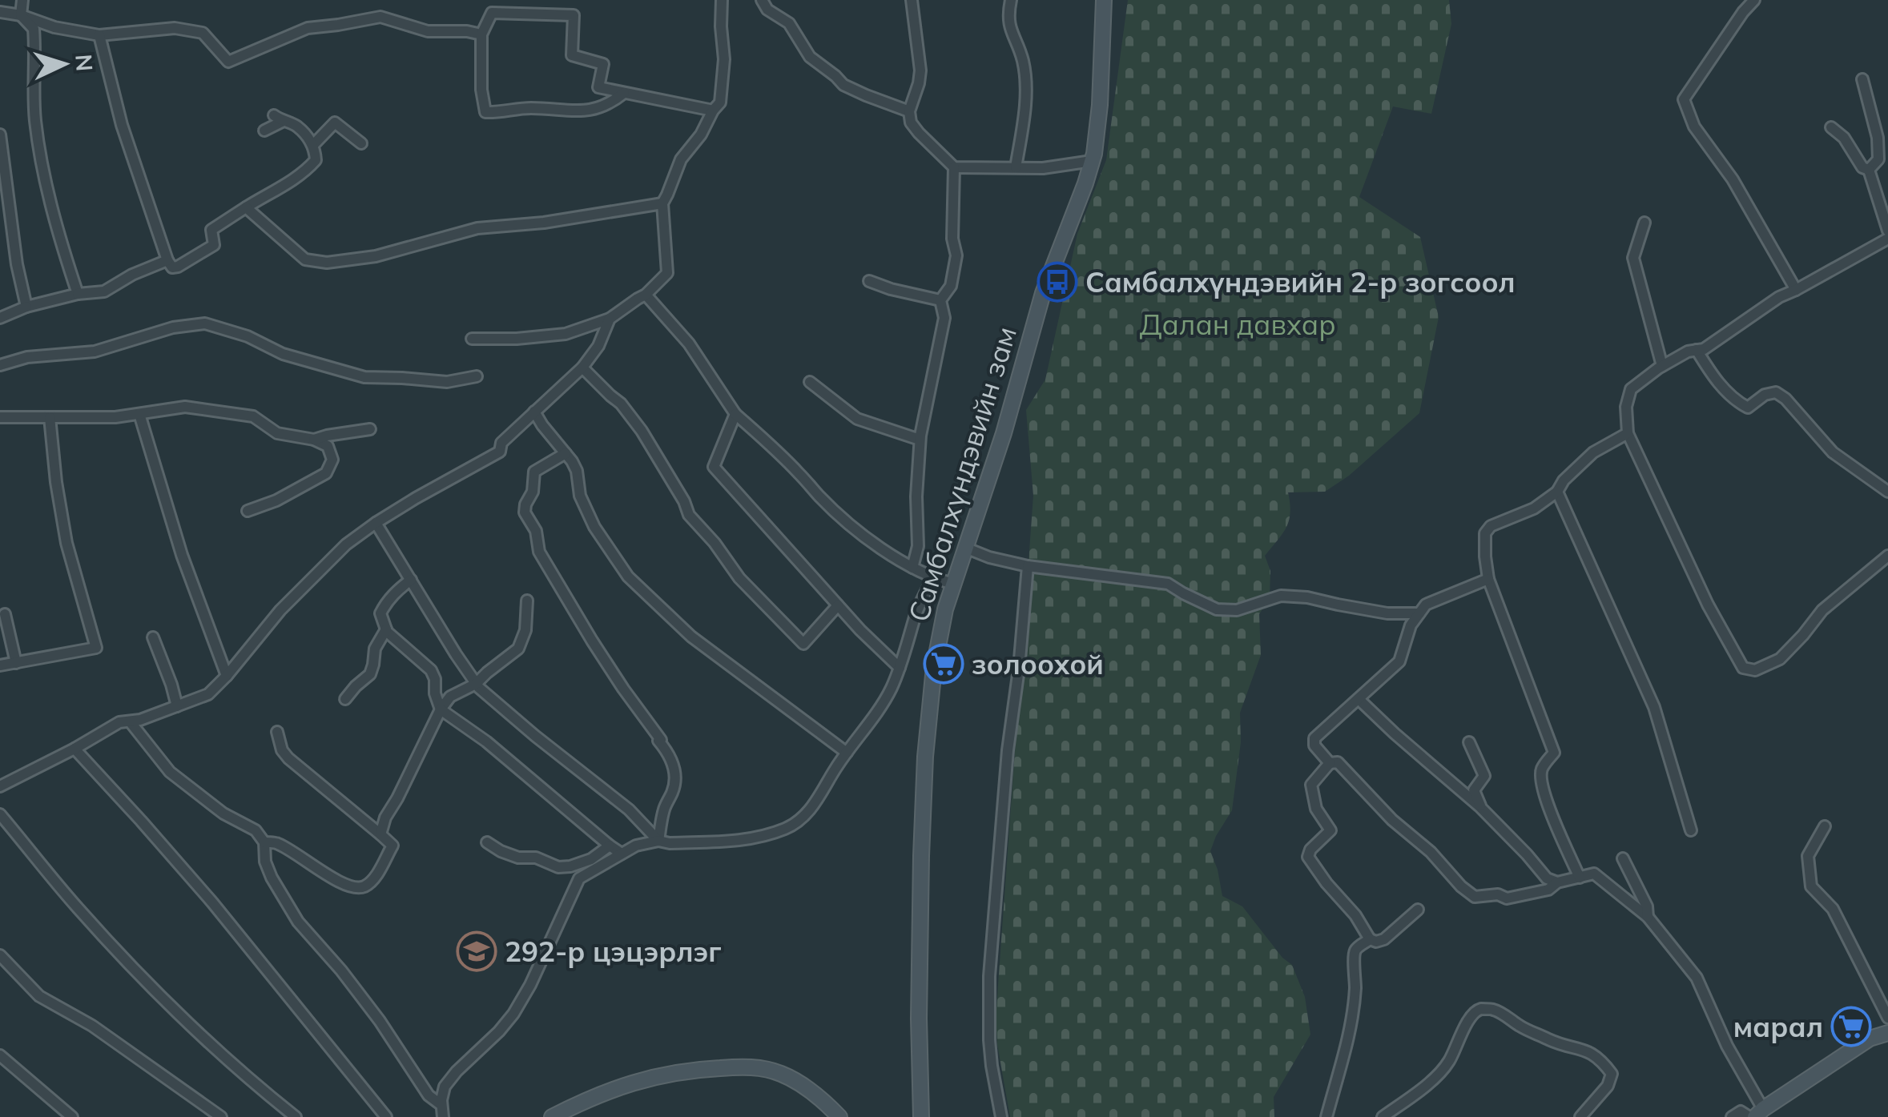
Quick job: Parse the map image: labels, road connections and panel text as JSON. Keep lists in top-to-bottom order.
{
  "streets": {
    "street": ["Самбалхүндэвийн зам"]
  },
  "parks": ["Далан давхар"],
  "places": {
    "bus stop": ["Самбалхүндэвийн 2-р зогсоол"],
    "supermarket": ["золоохой", "марал"],
    "school or university": ["292-р цэцэрлэг"]
  },
  "north": "right"
}
